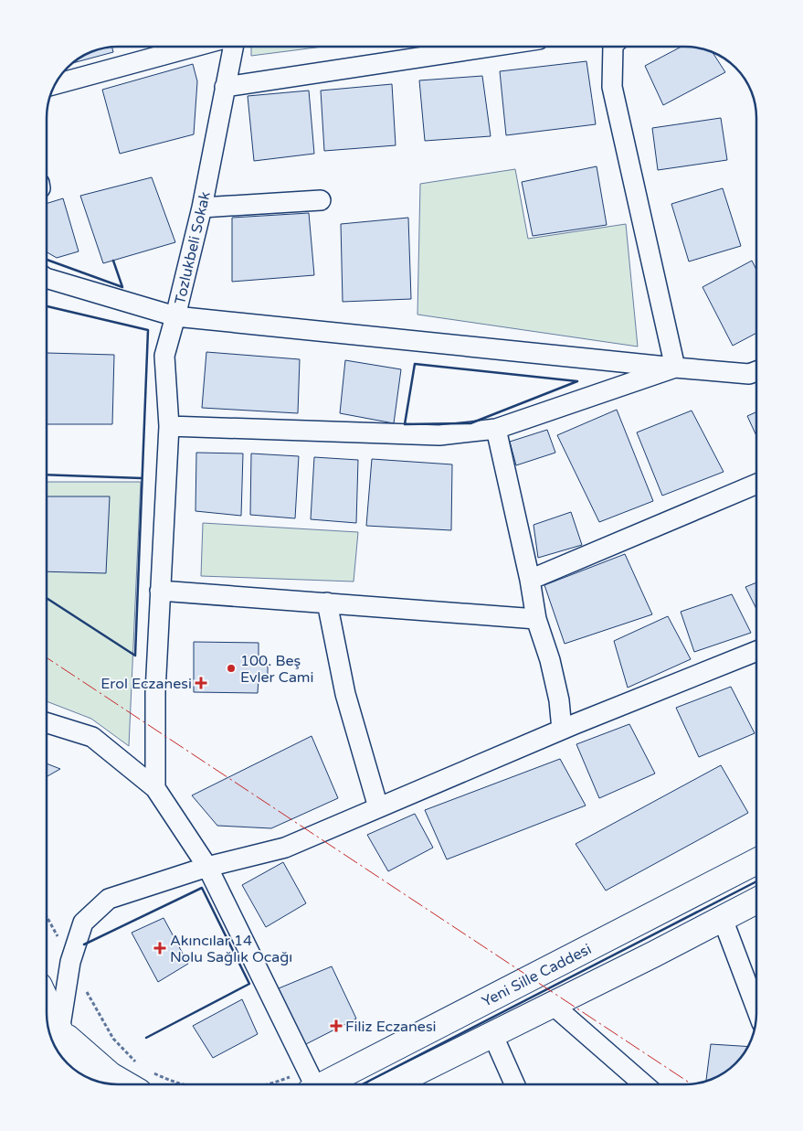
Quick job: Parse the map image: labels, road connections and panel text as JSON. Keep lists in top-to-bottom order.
{
  "streets": {
    "main road": ["Yeni Sille Caddesi"],
    "street": ["Tozlukbeli Sokak"]
  },
  "places": {
    "other": ["100. Beş Evler Cami"],
    "health": ["Erol Eczanesi", "Akıncılar 14 Nolu Sağlık Ocağı", "Filiz Eczanesi"]
  }
}
